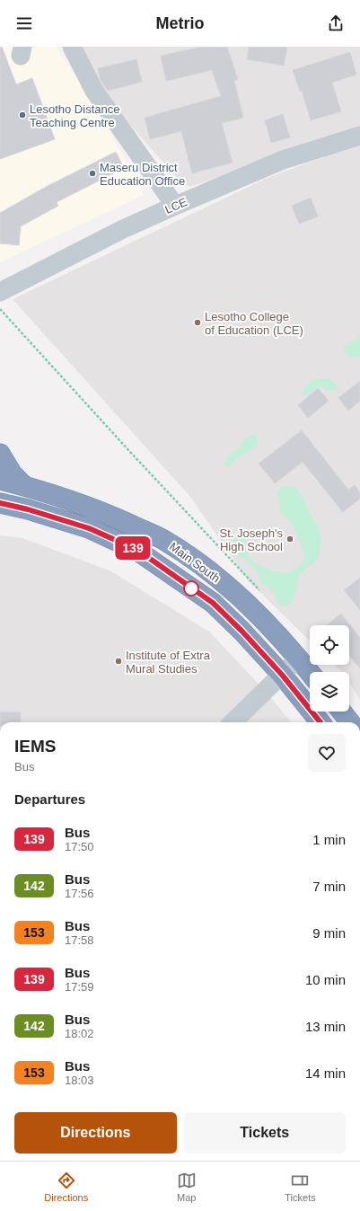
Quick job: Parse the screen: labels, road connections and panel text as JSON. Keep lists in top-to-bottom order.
{
  "streets": {
    "highway": ["Main South"],
    "street": ["LCE"]
  },
  "places": [
    "Lesotho Distance Teaching Centre",
    "Maseru District Education Office",
    "Lesotho College of Education (LCE)",
    "St. Joseph's High School",
    "Institute of Extra Mural Studies"
  ],
  "lines": ["bus line 139"],
  "page": {
    "header": "Metrio",
    "on_map": "139",
    "heading": [
      ["IEMS", "Bus"],
      "Departures"
    ],
    "list": [
      {
        "mark": "139",
        "name": "Bus",
        "note": "17:50",
        "value": "1 min"
      },
      {
        "mark": "142",
        "name": "Bus",
        "note": "17:56",
        "value": "7 min"
      },
      {
        "mark": "153",
        "name": "Bus",
        "note": "17:58",
        "value": "9 min"
      },
      {
        "mark": "139",
        "name": "Bus",
        "note": "17:59",
        "value": "10 min"
      },
      {
        "mark": "142",
        "name": "Bus",
        "note": "18:02",
        "value": "13 min"
      },
      {
        "mark": "153",
        "name": "Bus",
        "note": "18:03",
        "value": "14 min"
      }
    ],
    "buttons": ["Directions", "Tickets"],
    "tabs": ["Directions", "Map", "Tickets"]
  }
}
